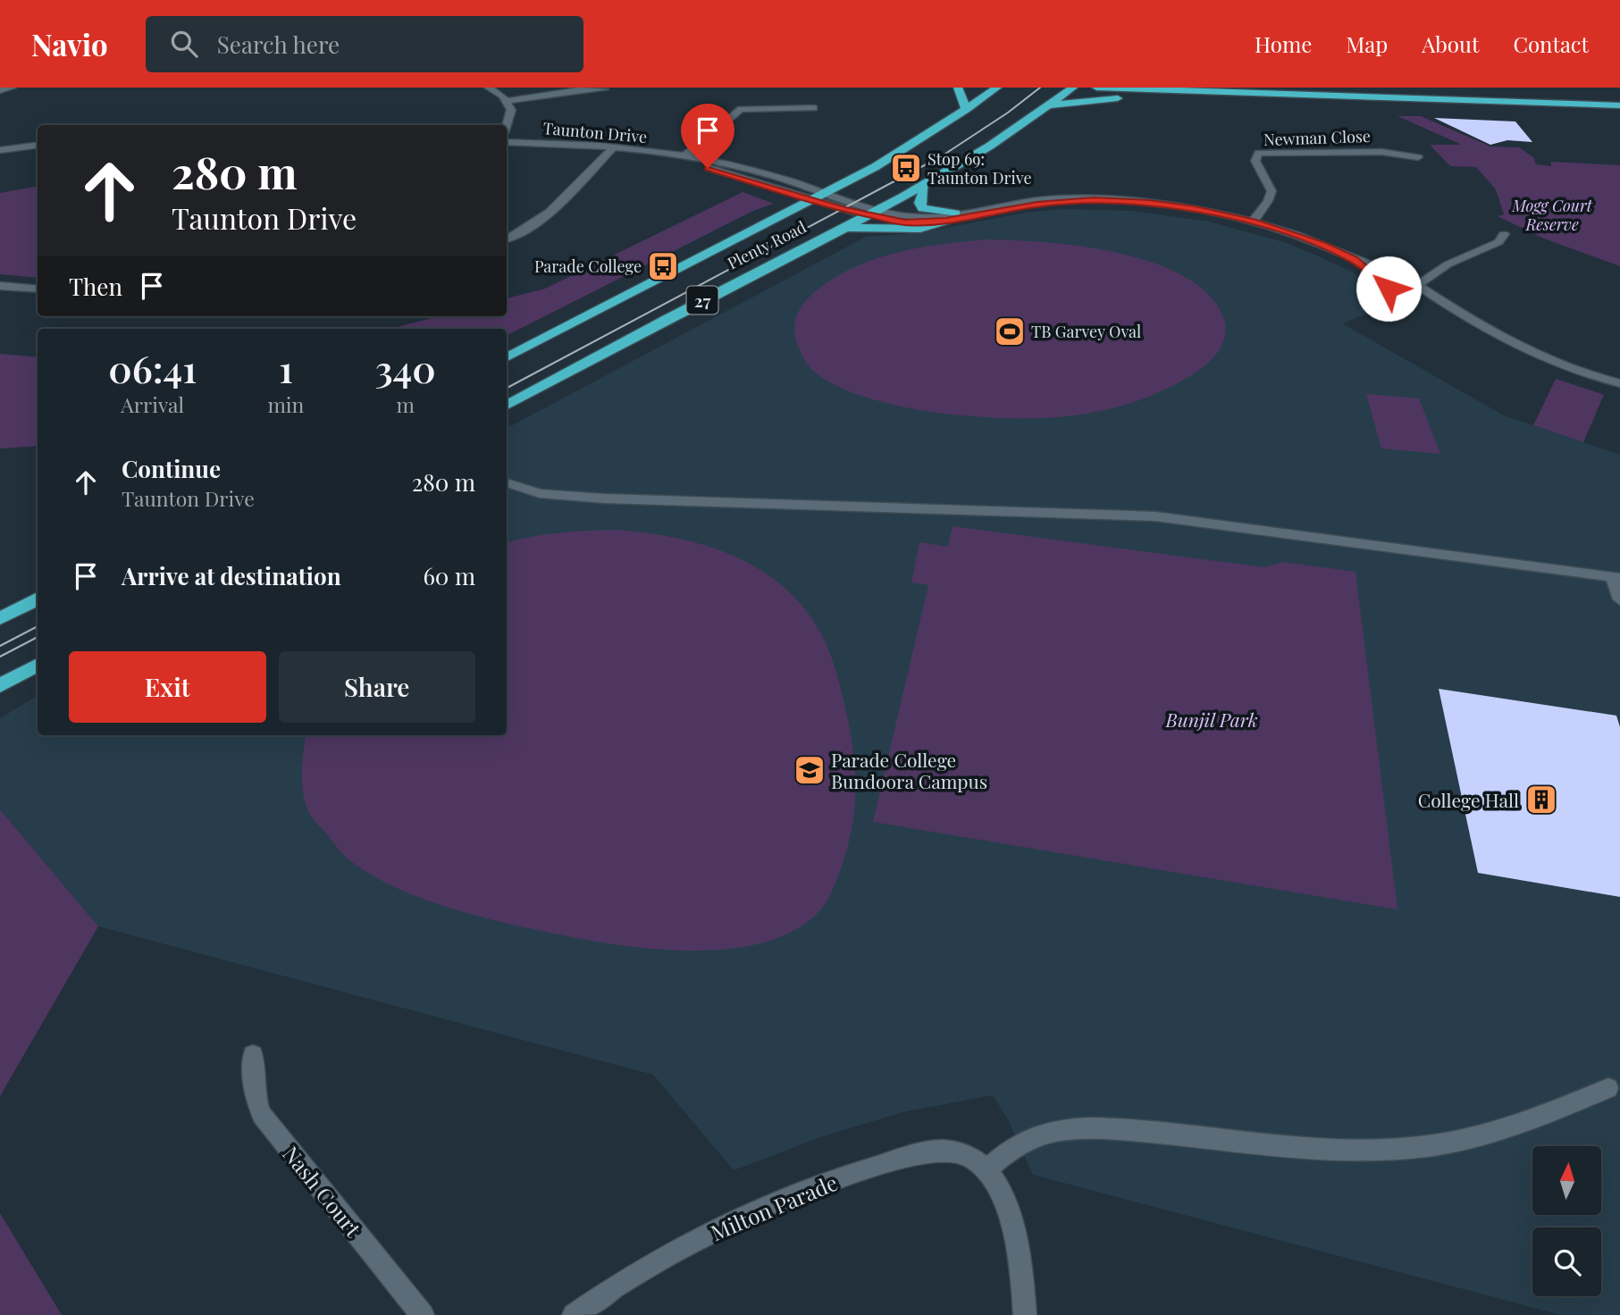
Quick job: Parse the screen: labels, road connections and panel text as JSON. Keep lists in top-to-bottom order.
{
  "streets": {
    "highway": ["Plenty Road", "27"],
    "street": [
      "Taunton Drive",
      "Newman Close",
      "Nash Court",
      "Milton Parade"
    ]
  },
  "crossings": [
    ["Taunton Drive", "Plenty Road"]
  ],
  "parks": ["Mogg Court Reserve", "Bunjil Park"],
  "places": {
    "bus stop": ["Stop 69: Taunton Drive", "Parade College"],
    "sports": ["TB Garvey Oval"],
    "school or university": ["Parade College Bundoora Campus"],
    "building": ["College Hall"]
  },
  "north": "top",
  "page": {
    "header": "Navio",
    "search": "Search here",
    "nav": [
      "Home",
      "Map",
      "About",
      "Contact"
    ],
    "turn": ["280 m", "Taunton Drive"],
    "then": "Then",
    "eta": [
      "06:41",
      "Arrival",
      "1",
      "min",
      "340",
      "m"
    ],
    "list": [
      {
        "name": "Continue",
        "note": "Taunton Drive",
        "value": "280 m"
      },
      {
        "name": "Arrive at destination",
        "value": "60 m"
      }
    ],
    "buttons": ["Exit", "Share"]
  }
}
